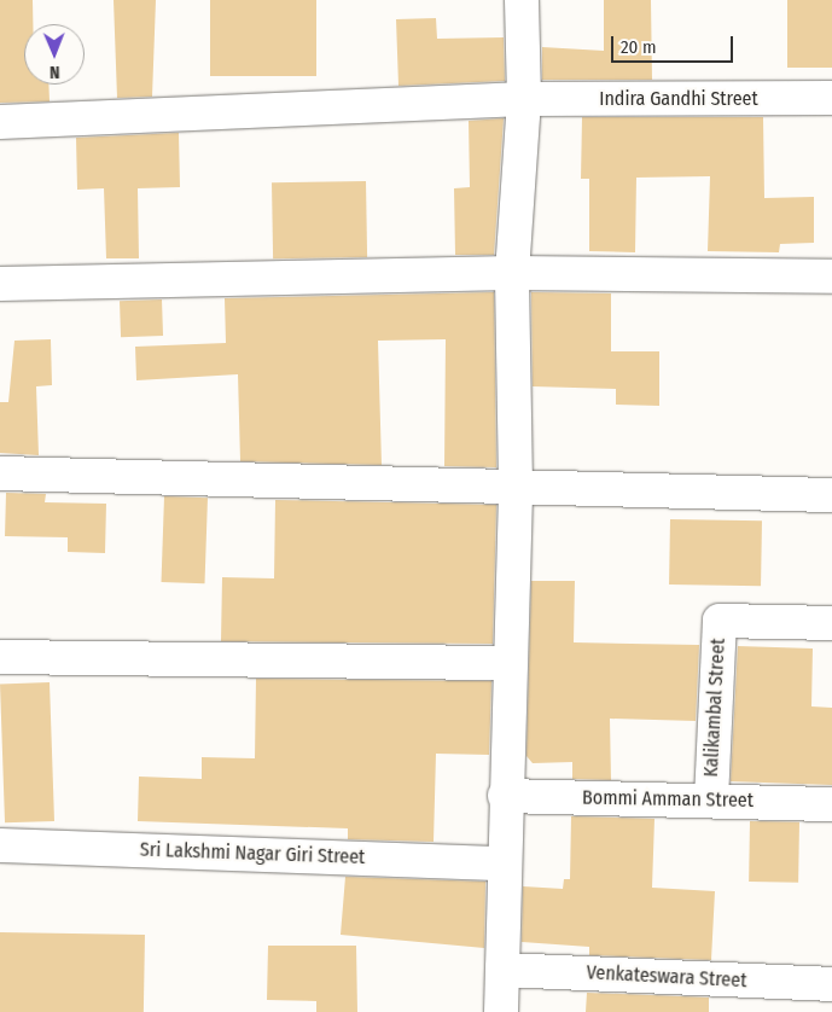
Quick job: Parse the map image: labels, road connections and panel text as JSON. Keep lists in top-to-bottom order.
{
  "streets": {
    "street": [
      "Indira Gandhi Street",
      "Kalikambal Street",
      "Bommi Amman Street",
      "Sri Lakshmi Nagar Giri Street",
      "Venkateswara Street"
    ]
  },
  "crossings": [
    ["Kalikambal Street", "Bommi Amman Street"]
  ],
  "scale_bar": "20 m",
  "north": "bottom"
}
